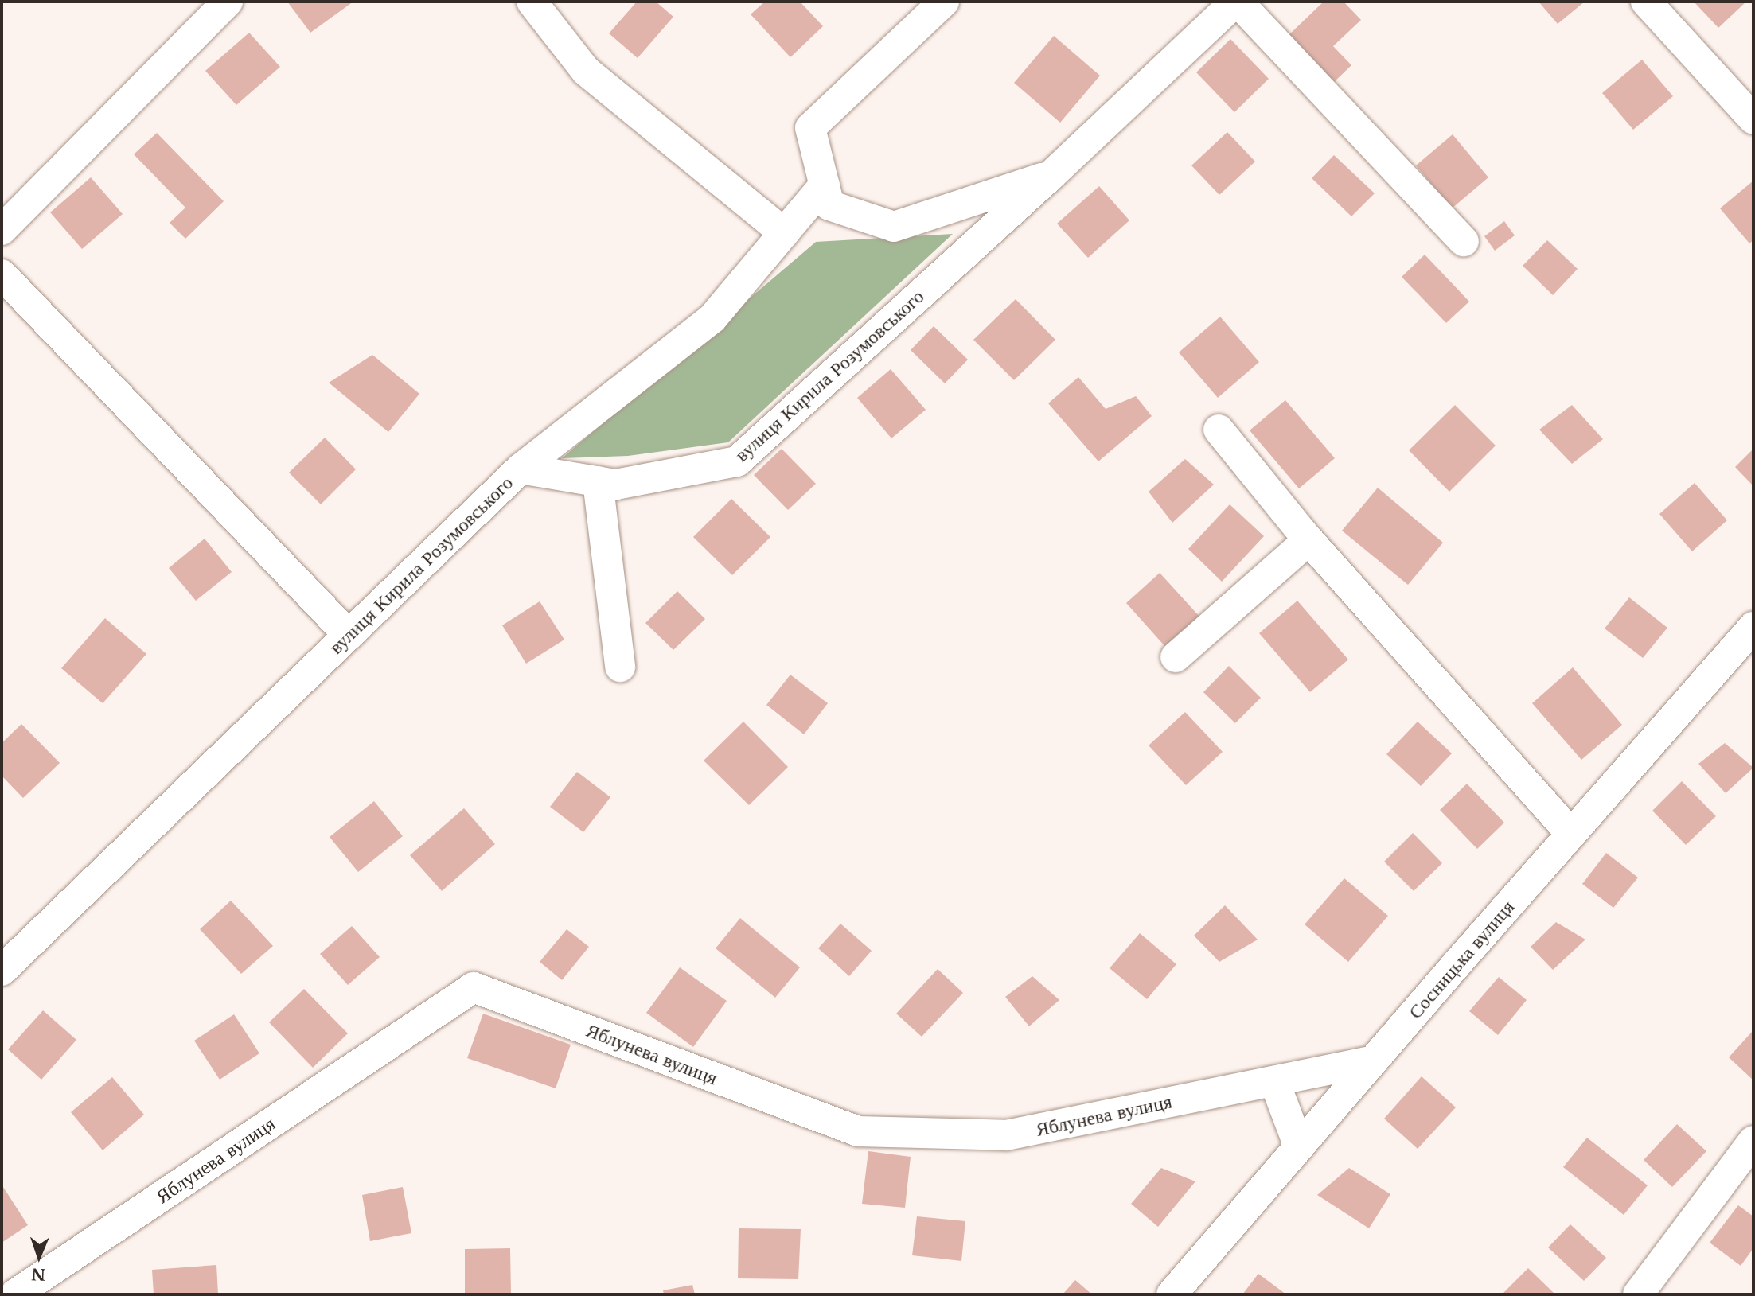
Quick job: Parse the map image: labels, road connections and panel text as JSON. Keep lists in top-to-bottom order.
{
  "streets": {
    "street": ["вулиця Кирила Розумовського", "Сосницька вулиця", "Яблунева вулиця"]
  },
  "crossings": [
    ["Сосницька вулиця", "Яблунева вулиця"]
  ],
  "north": "bottom"
}
